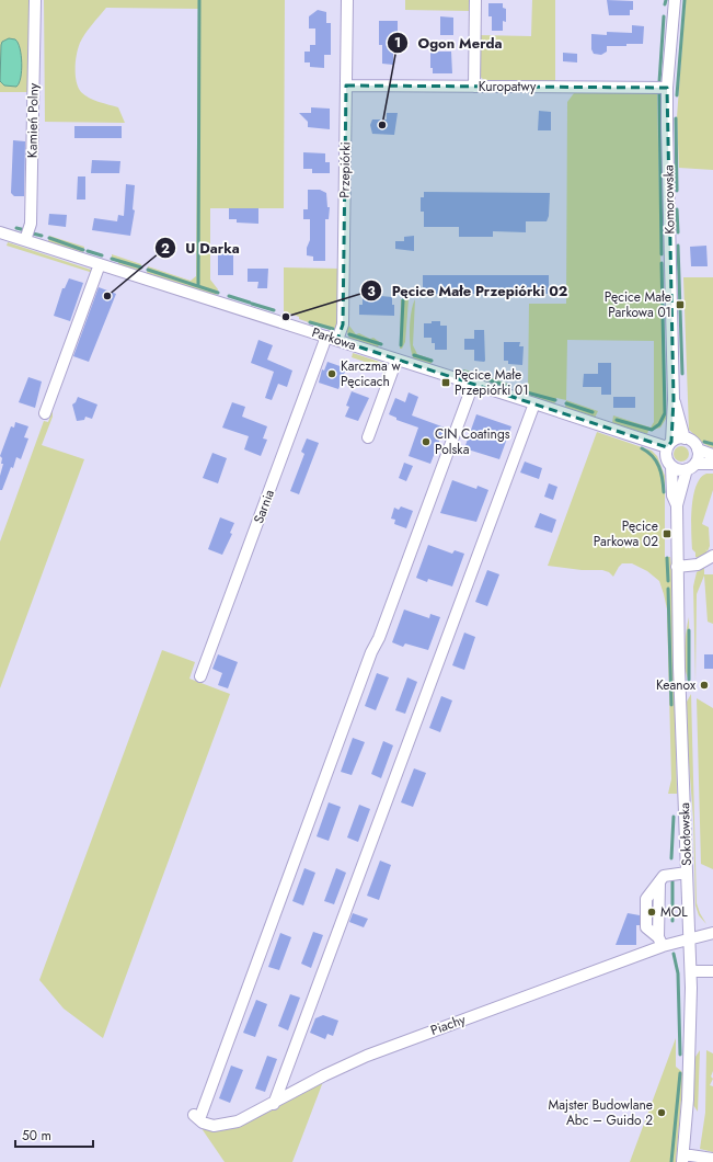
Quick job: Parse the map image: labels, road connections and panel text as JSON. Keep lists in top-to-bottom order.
{
  "streets": {
    "street": [
      "Kuropatwy",
      "Kamień Polny",
      "Przepiórki",
      "Komorowska",
      "Parkowa",
      "Sarnia",
      "Sokołowska",
      "Piachy"
    ]
  },
  "crossings": [
    ["Kuropatwy", "Przepiórki"],
    ["Kuropatwy", "Komorowska"],
    ["Kamień Polny", "Parkowa"],
    ["Przepiórki", "Parkowa"],
    ["Komorowska", "Parkowa"],
    ["Komorowska", "Sokołowska"],
    ["Parkowa", "Sarnia"],
    ["Parkowa", "Sokołowska"],
    ["Parkowa", "Piachy"],
    ["Sokołowska", "Piachy"]
  ],
  "places": {
    "other": [
      "Ogon Merda",
      "U Darka",
      "Pęcice Małe Przepiórki 02",
      "Karczma w Pęcicach",
      "CIN Coatings Polska",
      "Keanox",
      "MOL",
      "Majster Budowlane Abc – Guido 2"
    ],
    "transit": ["Pęcice Małe Parkowa 01", "Pęcice Małe Przepiórki 01", "Pęcice Parkowa 02"]
  },
  "scale_bar": "50 m"
}
